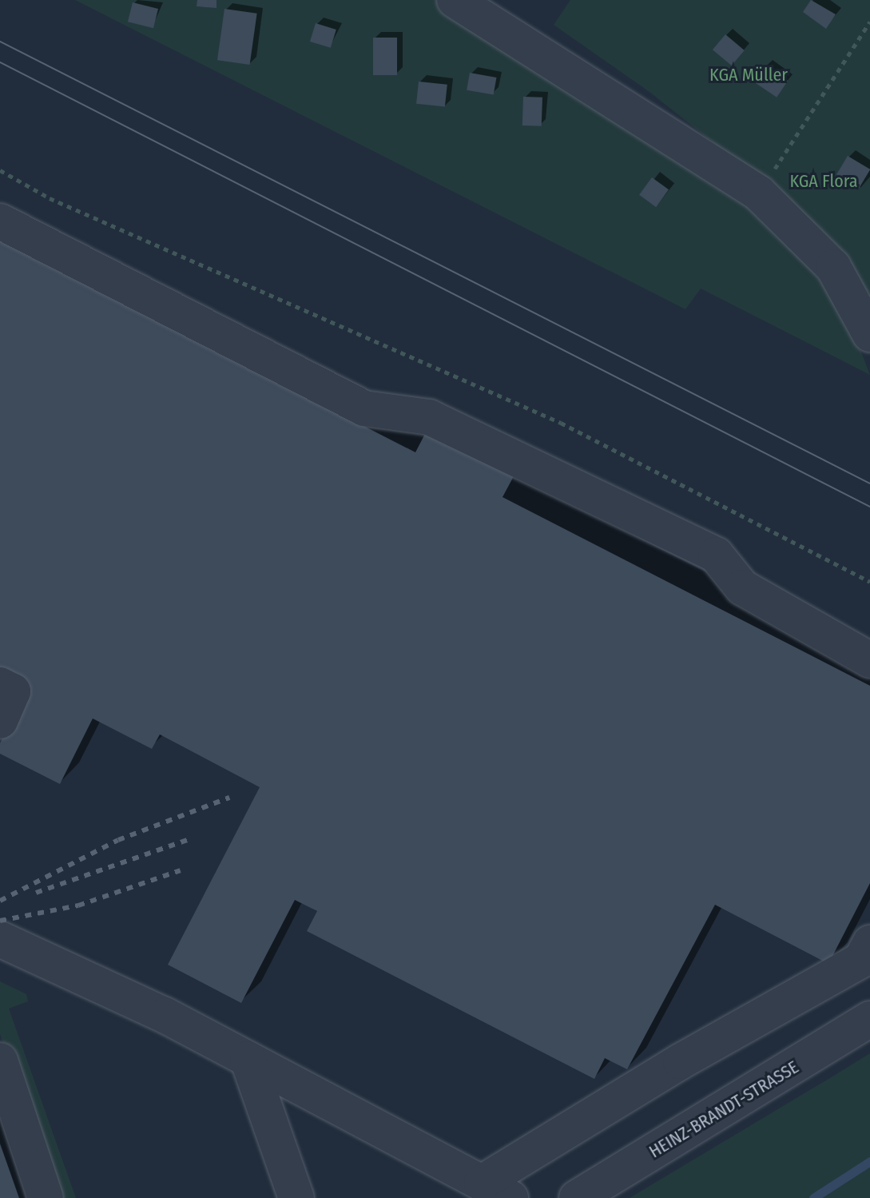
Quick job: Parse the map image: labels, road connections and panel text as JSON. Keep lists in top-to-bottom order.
{
  "streets": {
    "street": ["HEINZ-BRANDT-STRASSE"]
  },
  "parks": ["KGA Müller", "KGA Flora"]
}
